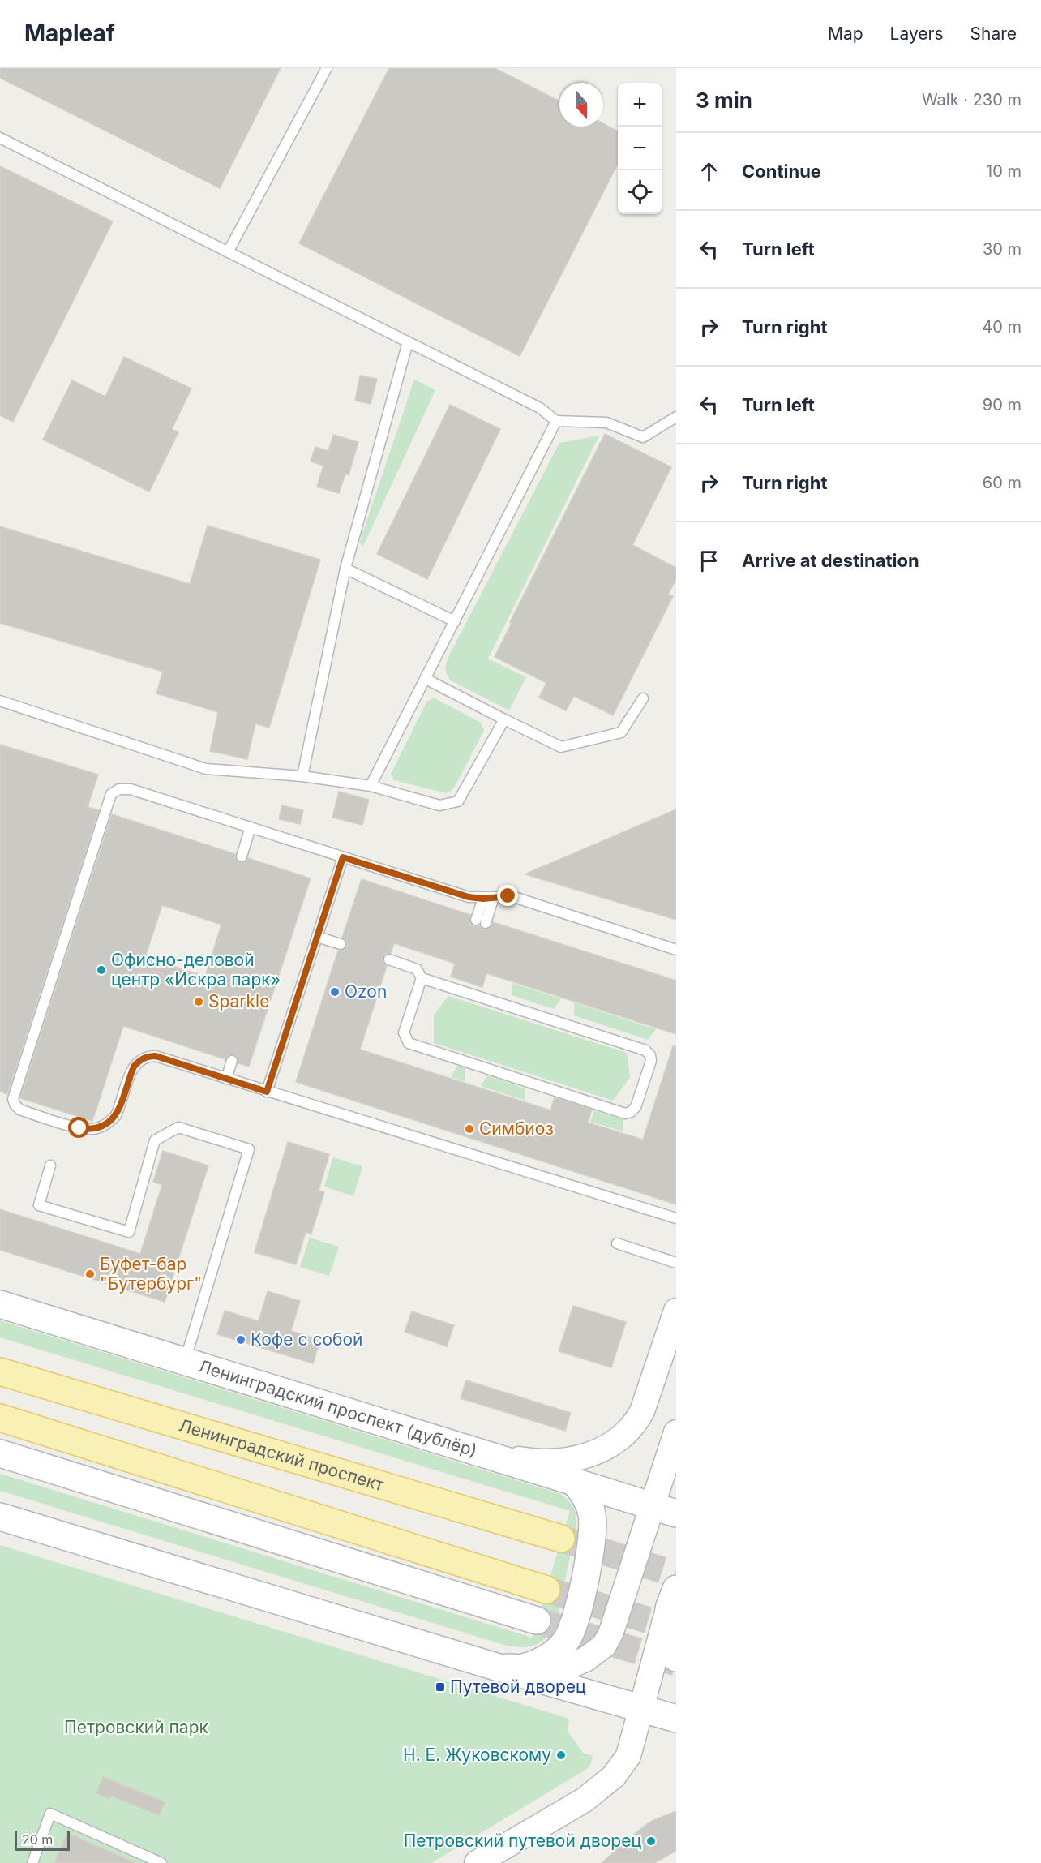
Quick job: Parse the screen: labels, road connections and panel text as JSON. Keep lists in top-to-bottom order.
{
  "streets": {
    "main road": ["Ленинградский проспект (дублёр)", "Ленинградский проспект"]
  },
  "parks": ["Петровский парк"],
  "places": {
    "other": [
      "Офисно-деловой центр «Искра парк»",
      "Ozon",
      "Sparkle",
      "Симбиоз",
      "Буфет-бар \"Бутербург\"",
      "Кофе с собой",
      "Н. Е. Жуковскому",
      "Петровский путевой дворец"
    ],
    "transit": ["Путевой дворец"]
  },
  "scale_bar": "20 m",
  "north": "bottom",
  "page": {
    "header": "Mapleaf",
    "nav": ["Map", "Layers", "Share"],
    "heading": ["3 min", "Walk · 230 m"],
    "map_buttons": ["+", "−"],
    "list": [
      ["Continue", "10 m"],
      ["Turn left", "30 m"],
      ["Turn right", "40 m"],
      ["Turn left", "90 m"],
      ["Turn right", "60 m"],
      "Arrive at destination"
    ],
    "scale": "20 m"
  }
}
